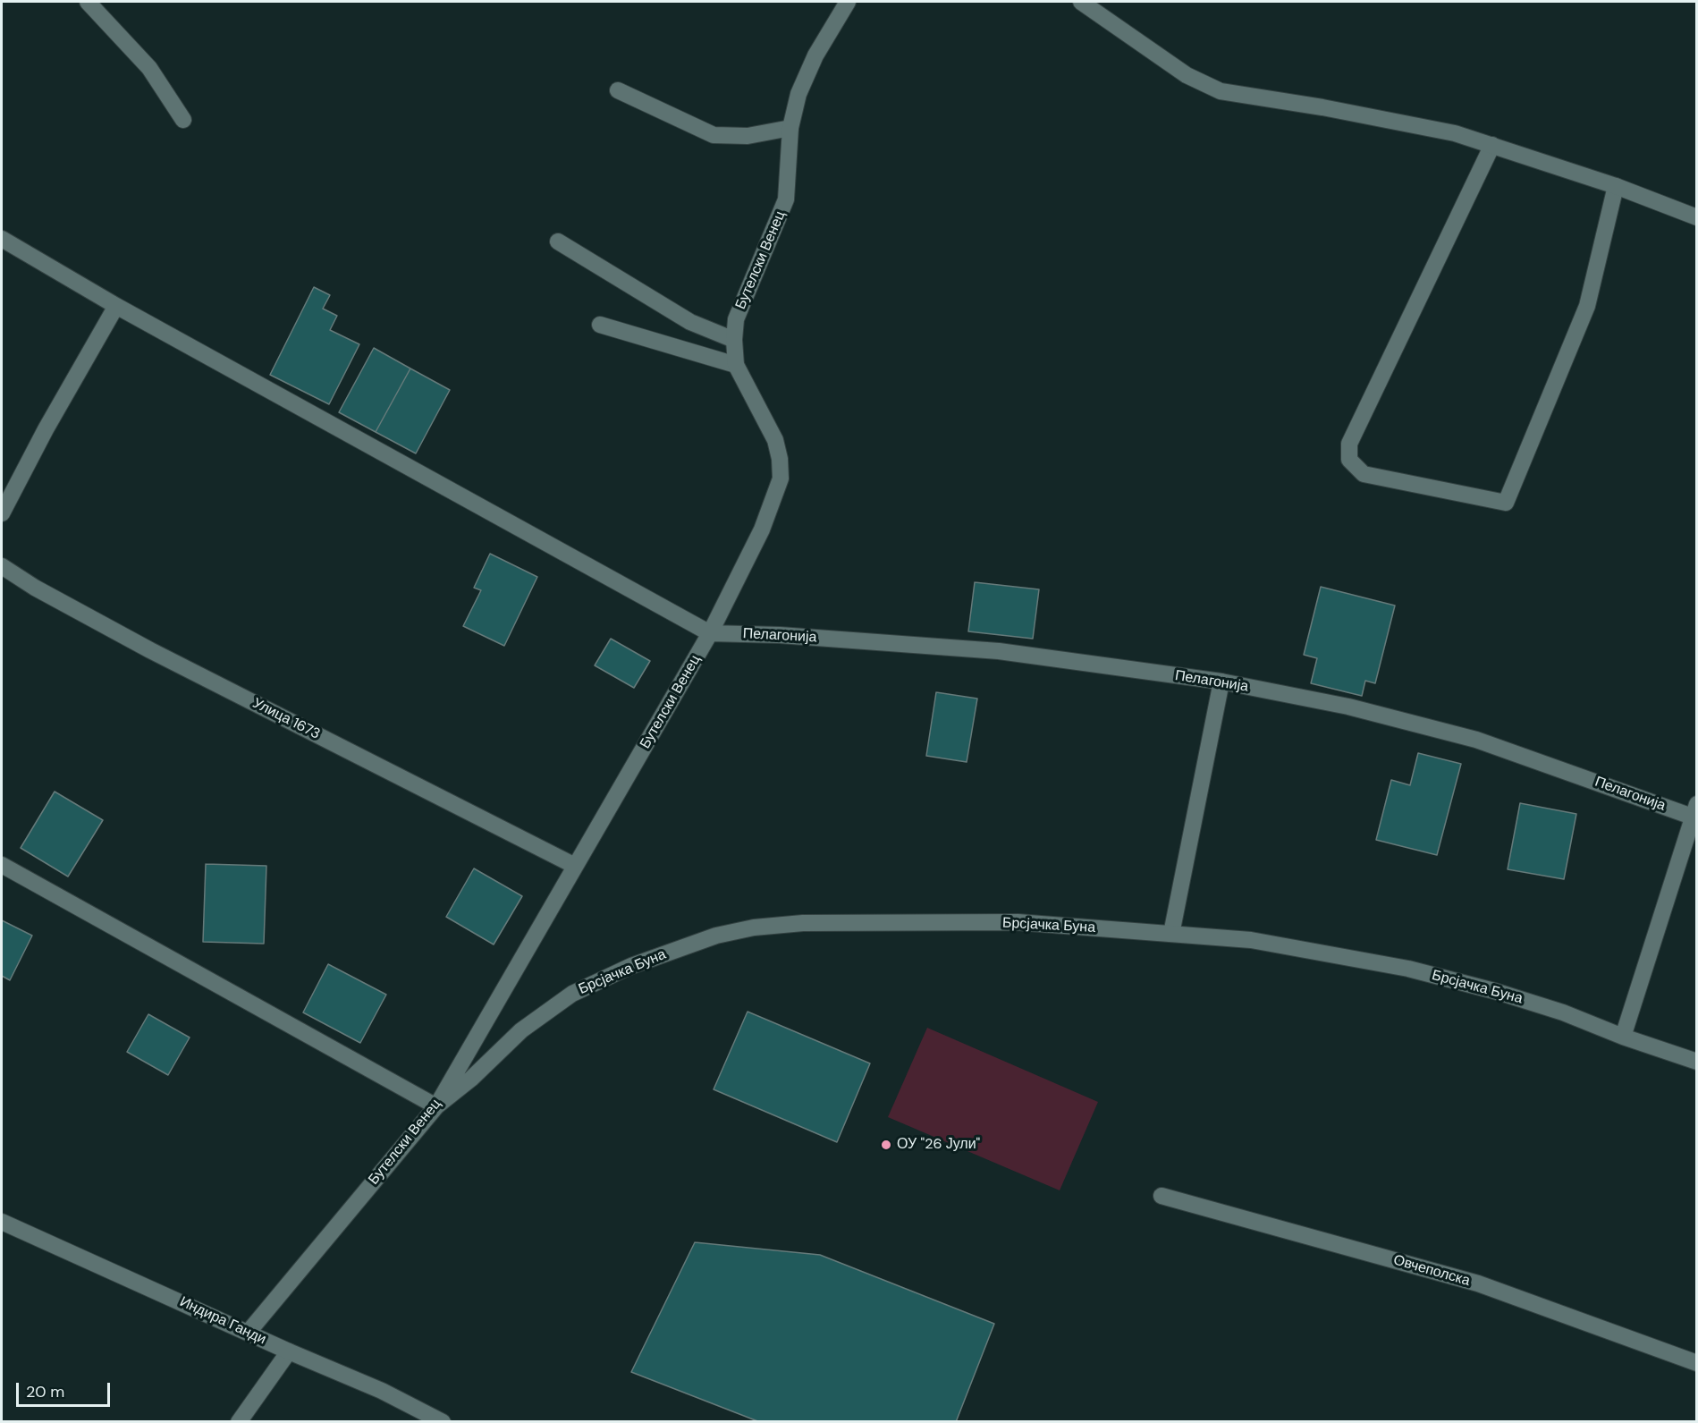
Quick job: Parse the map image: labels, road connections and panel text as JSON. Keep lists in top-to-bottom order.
{
  "streets": {
    "street": [
      "Бутелски Венец",
      "Пелагонија",
      "Улица 1673",
      "Брсјачка Буна",
      "Овчеполска",
      "Индира Ганди"
    ]
  },
  "crossings": [
    ["Бутелски Венец", "Пелагонија"],
    ["Бутелски Венец", "Улица 1673"],
    ["Бутелски Венец", "Брсјачка Буна"],
    ["Бутелски Венец", "Индира Ганди"]
  ],
  "places": ["ОУ \"26 Јули\""],
  "scale_bar": "20 m"
}
